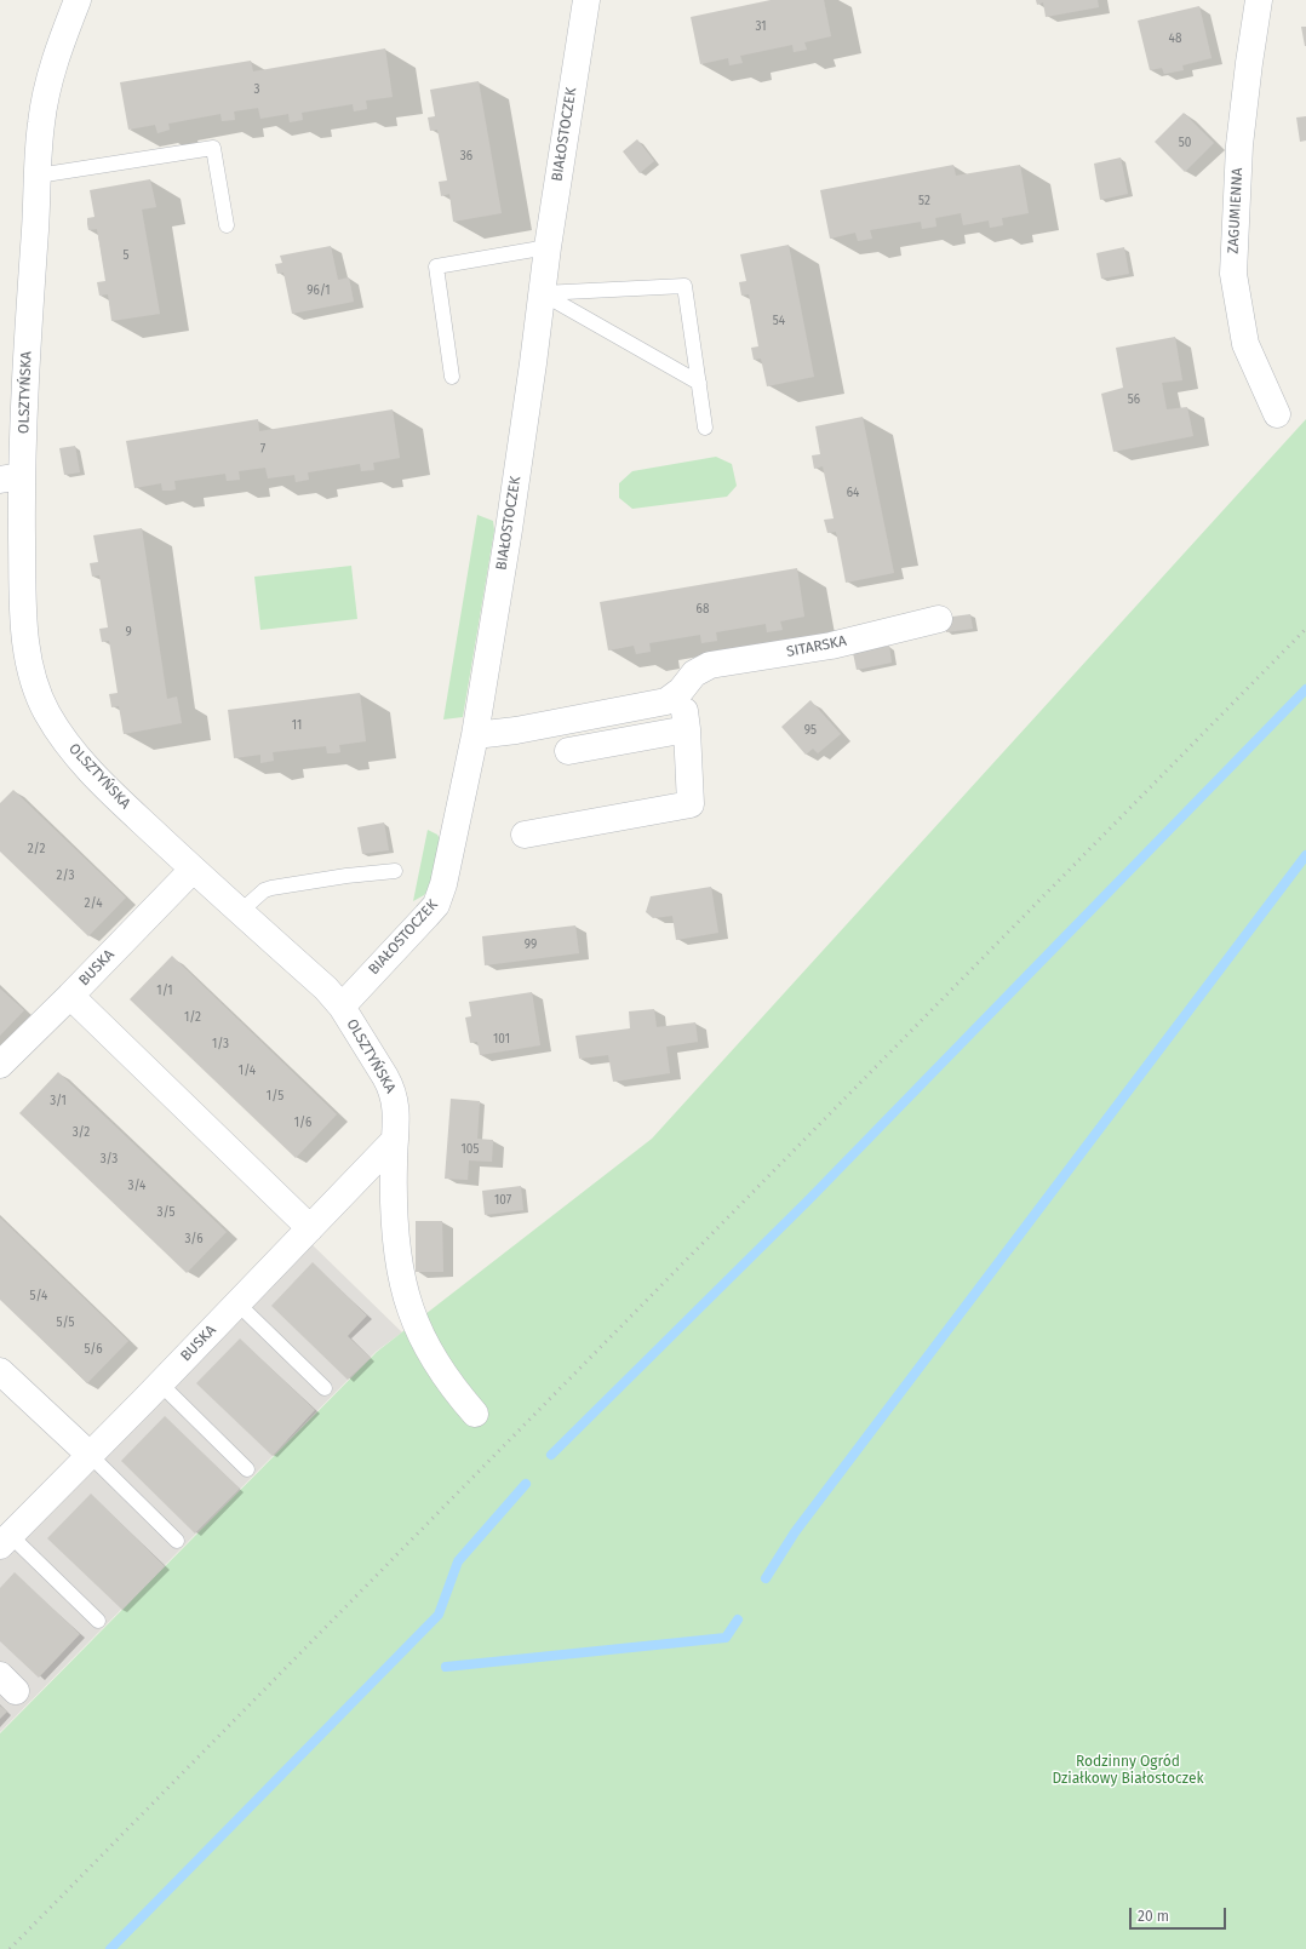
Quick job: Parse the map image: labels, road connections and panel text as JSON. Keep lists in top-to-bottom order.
{
  "streets": {
    "street": [
      "BIAŁOSTOCZEK",
      "ZAGUMIENNA",
      "OLSZTYŃSKA",
      "SITARSKA",
      "BUSKA"
    ]
  },
  "crossings": [
    ["BIAŁOSTOCZEK", "OLSZTYŃSKA"],
    ["BIAŁOSTOCZEK", "SITARSKA"],
    ["OLSZTYŃSKA", "BUSKA"]
  ],
  "parks": ["Rodzinny Ogród Działkowy Białostoczek"],
  "house_numbers": [
    "31",
    "48",
    "3",
    "50",
    "36",
    "52",
    "5",
    "96/1",
    "54",
    "56",
    "7",
    "64",
    "68",
    "9",
    "11",
    "95",
    "2/2",
    "2/3",
    "2/4",
    "99",
    "1/1",
    "1/2",
    "101",
    "1/3",
    "1/4",
    "1/5",
    "3/1",
    "1/6",
    "3/2",
    "105",
    "3/3",
    "3/4",
    "107",
    "3/5",
    "3/6",
    "5/4",
    "5/5",
    "5/6"
  ],
  "scale_bar": "20 m"
}
